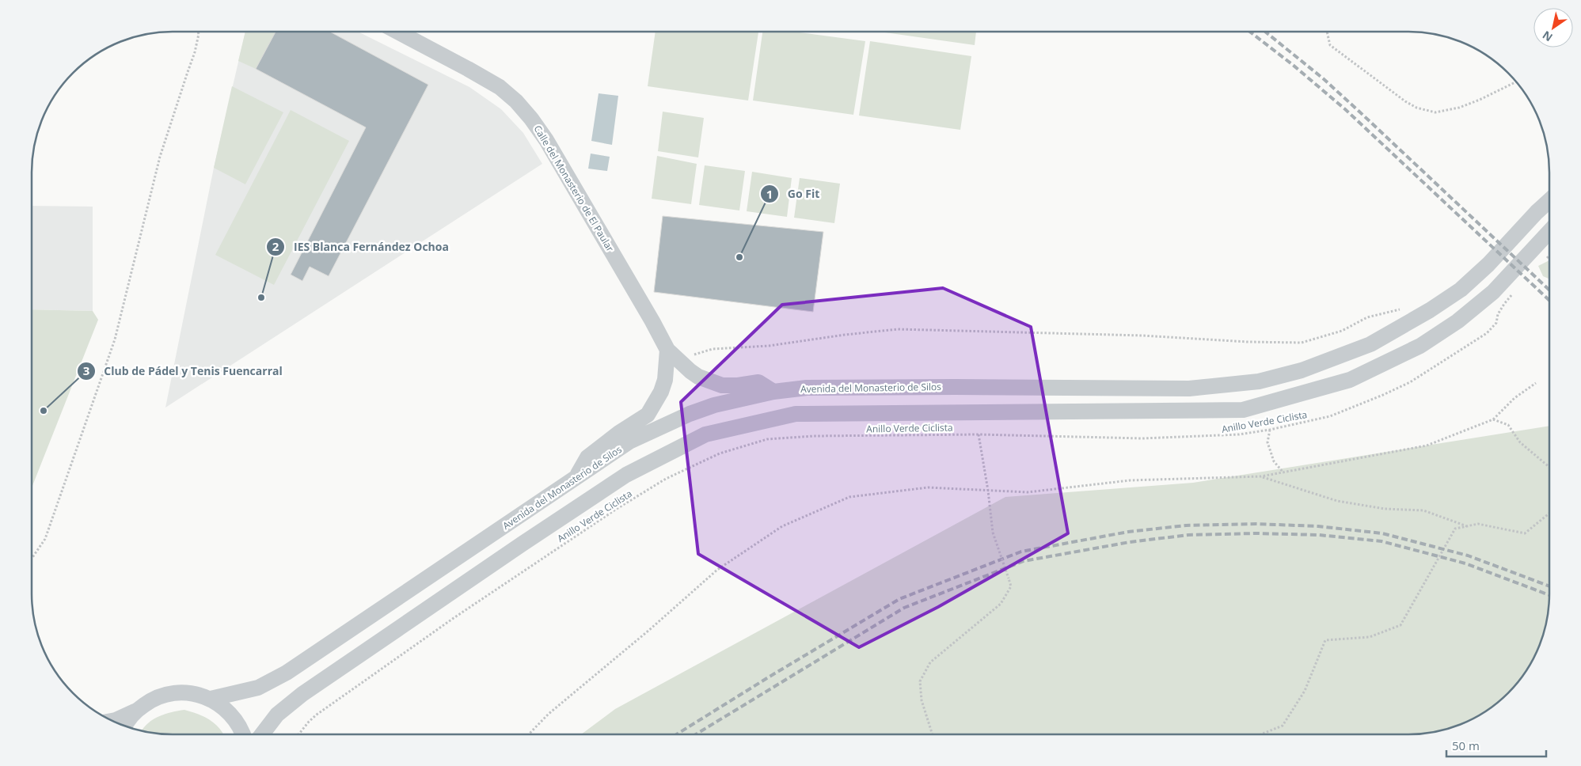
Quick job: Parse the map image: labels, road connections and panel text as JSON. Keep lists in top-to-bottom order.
{
  "streets": {
    "street": ["Calle del Monasterio de El Paular", "Avenida del Monasterio de Silos"],
    "path": ["Anillo Verde Ciclista"]
  },
  "crossings": [
    ["Calle del Monasterio de El Paular", "Avenida del Monasterio de Silos"]
  ],
  "places": ["Go Fit", "IES Blanca Fernández Ochoa", "Club de Pádel y Tenis Fuencarral"],
  "scale_bar": "50 m",
  "north": "bottom left"
}
